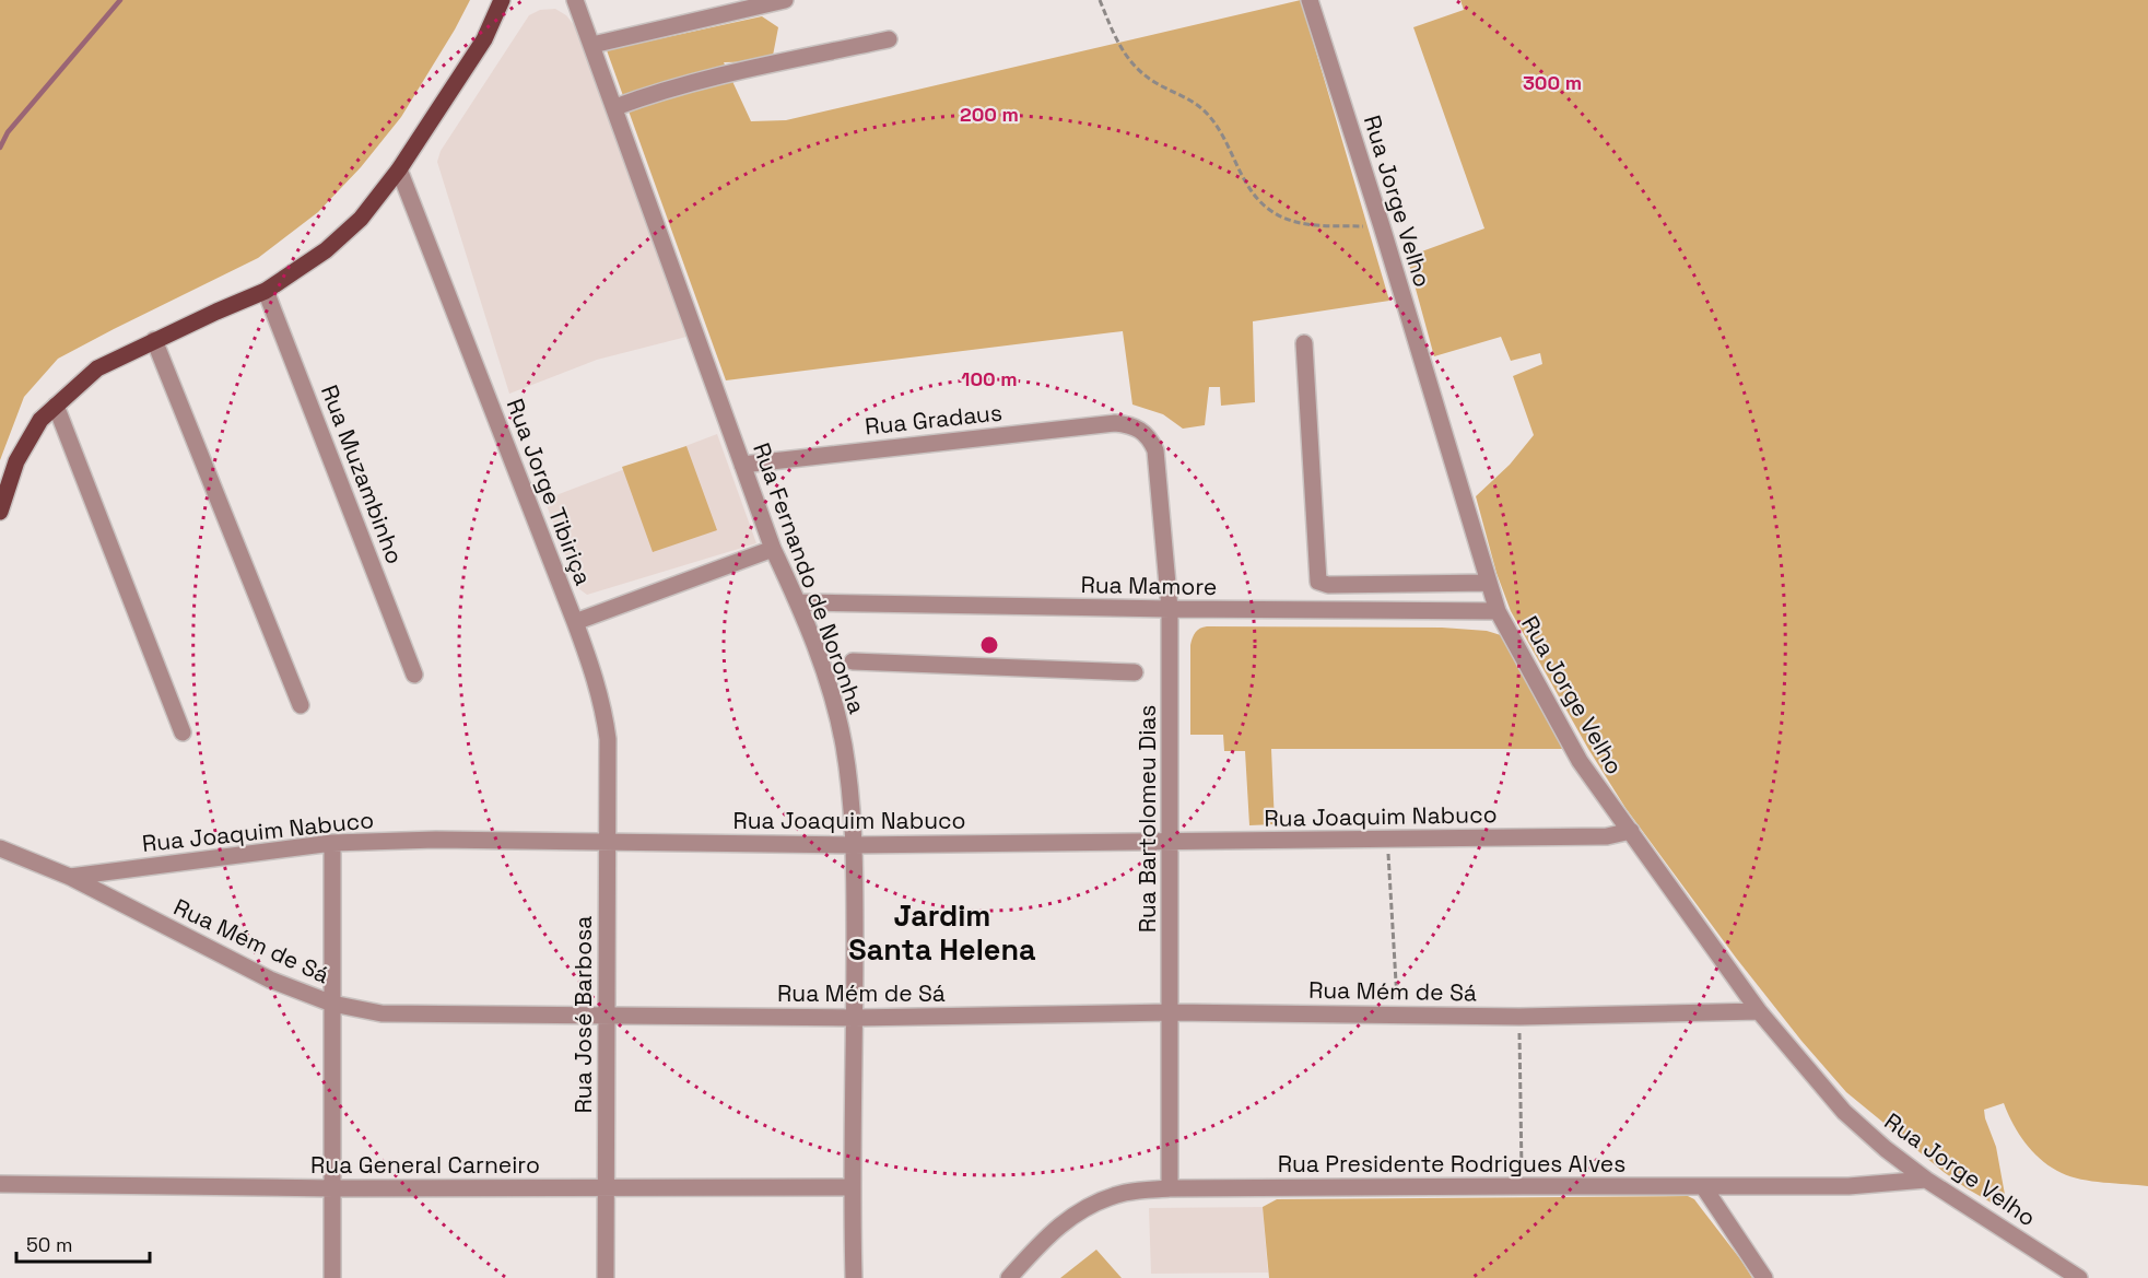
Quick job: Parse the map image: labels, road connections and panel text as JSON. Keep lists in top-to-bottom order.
{
  "streets": {
    "street": [
      "Rua Jorge Velho",
      "Rua Gradaus",
      "Rua Muzambinho",
      "Rua Jorge Tibiriça",
      "Rua Fernando de Noronha",
      "Rua Mamore",
      "Rua Joaquim Nabuco",
      "Rua Bartolomeu Dias",
      "Rua Mém de Sá",
      "Rua José Barbosa",
      "Rua Presidente Rodrigues Alves",
      "Rua General Carneiro"
    ]
  },
  "crossings": [
    ["Rua Jorge Velho", "Rua Mamore"],
    ["Rua Jorge Velho", "Rua Joaquim Nabuco"],
    ["Rua Jorge Velho", "Rua Mém de Sá"],
    ["Rua Jorge Velho", "Rua Presidente Rodrigues Alves"],
    ["Rua Gradaus", "Rua Fernando de Noronha"],
    ["Rua Gradaus", "Rua Bartolomeu Dias"],
    ["Rua Jorge Tibiriça", "Rua Joaquim Nabuco"],
    ["Rua Jorge Tibiriça", "Rua José Barbosa"],
    ["Rua Fernando de Noronha", "Rua Mamore"],
    ["Rua Fernando de Noronha", "Rua Joaquim Nabuco"],
    ["Rua Fernando de Noronha", "Rua Mém de Sá"],
    ["Rua Fernando de Noronha", "Rua General Carneiro"],
    ["Rua Mamore", "Rua Bartolomeu Dias"],
    ["Rua Joaquim Nabuco", "Rua Bartolomeu Dias"],
    ["Rua Joaquim Nabuco", "Rua Mém de Sá"],
    ["Rua Joaquim Nabuco", "Rua José Barbosa"],
    ["Rua Bartolomeu Dias", "Rua Mém de Sá"],
    ["Rua Bartolomeu Dias", "Rua Presidente Rodrigues Alves"],
    ["Rua Mém de Sá", "Rua José Barbosa"],
    ["Rua José Barbosa", "Rua General Carneiro"]
  ],
  "districts": ["Jardim Santa Helena"],
  "scale_bar": "50 m",
  "rings": ["300 m", "200 m", "100 m"]
}
